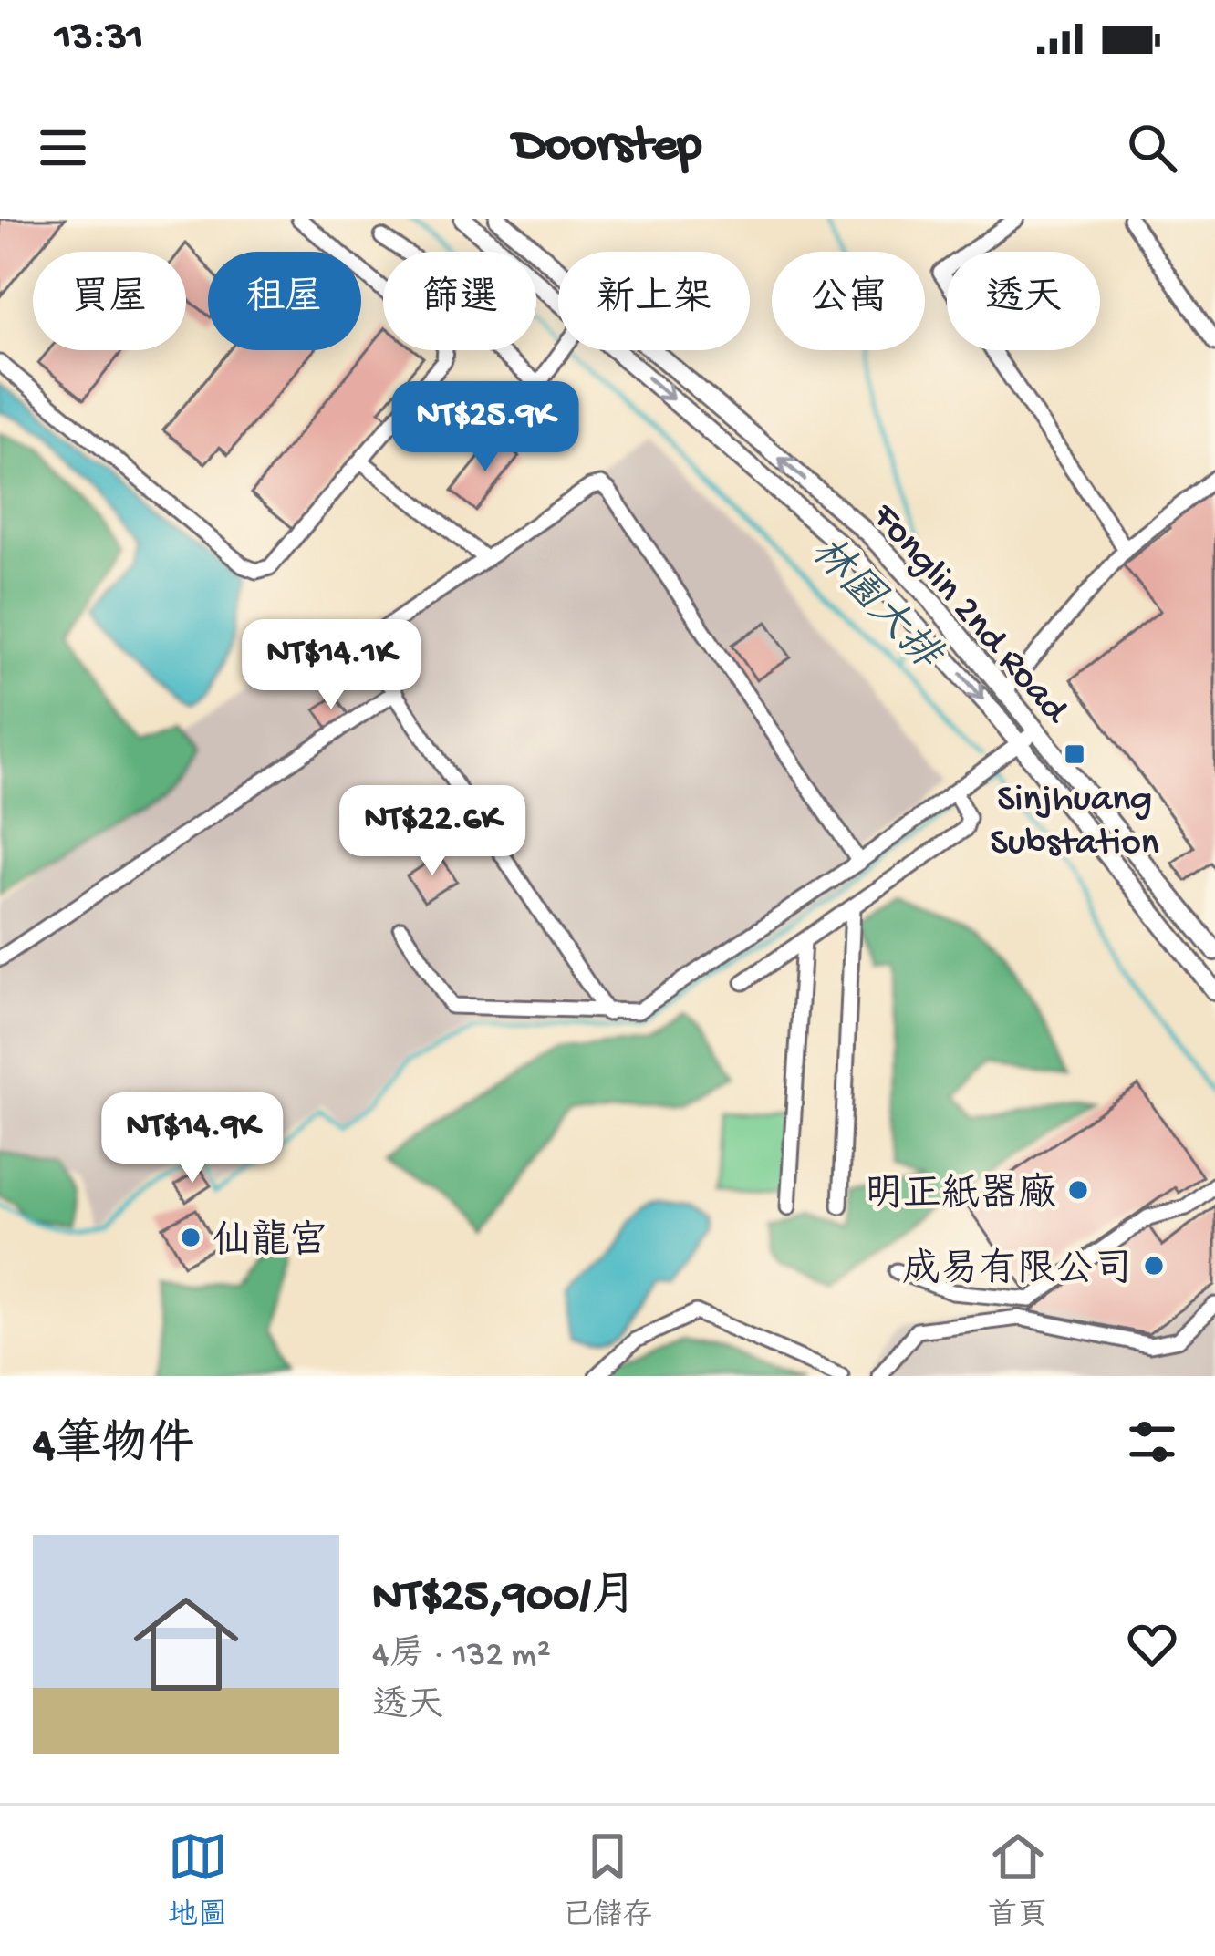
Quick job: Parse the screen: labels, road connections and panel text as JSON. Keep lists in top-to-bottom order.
{
  "streets": {
    "main road": ["Fonglin 2nd Road"]
  },
  "water": ["林園大排"],
  "places": {
    "transit": ["Sinjhuang Substation"],
    "other": ["明正紙器廠", "仙龍宮", "成易有限公司"]
  },
  "page": {
    "status": "13:31",
    "header": "Doorstep",
    "chip": [
      "買屋",
      "租屋",
      "篩選",
      "新上架",
      "公寓",
      "透天"
    ],
    "price": [
      "NT$25.9K",
      "NT$14.1K",
      "NT$22.6K",
      "NT$14.9K"
    ],
    "heading": "4筆物件",
    "list": [
      {
        "name": "NT$25,900/月",
        "note": "4房 · 132 m² · 透天"
      }
    ],
    "tabs": ["地圖", "已儲存", "首頁"]
  }
}
